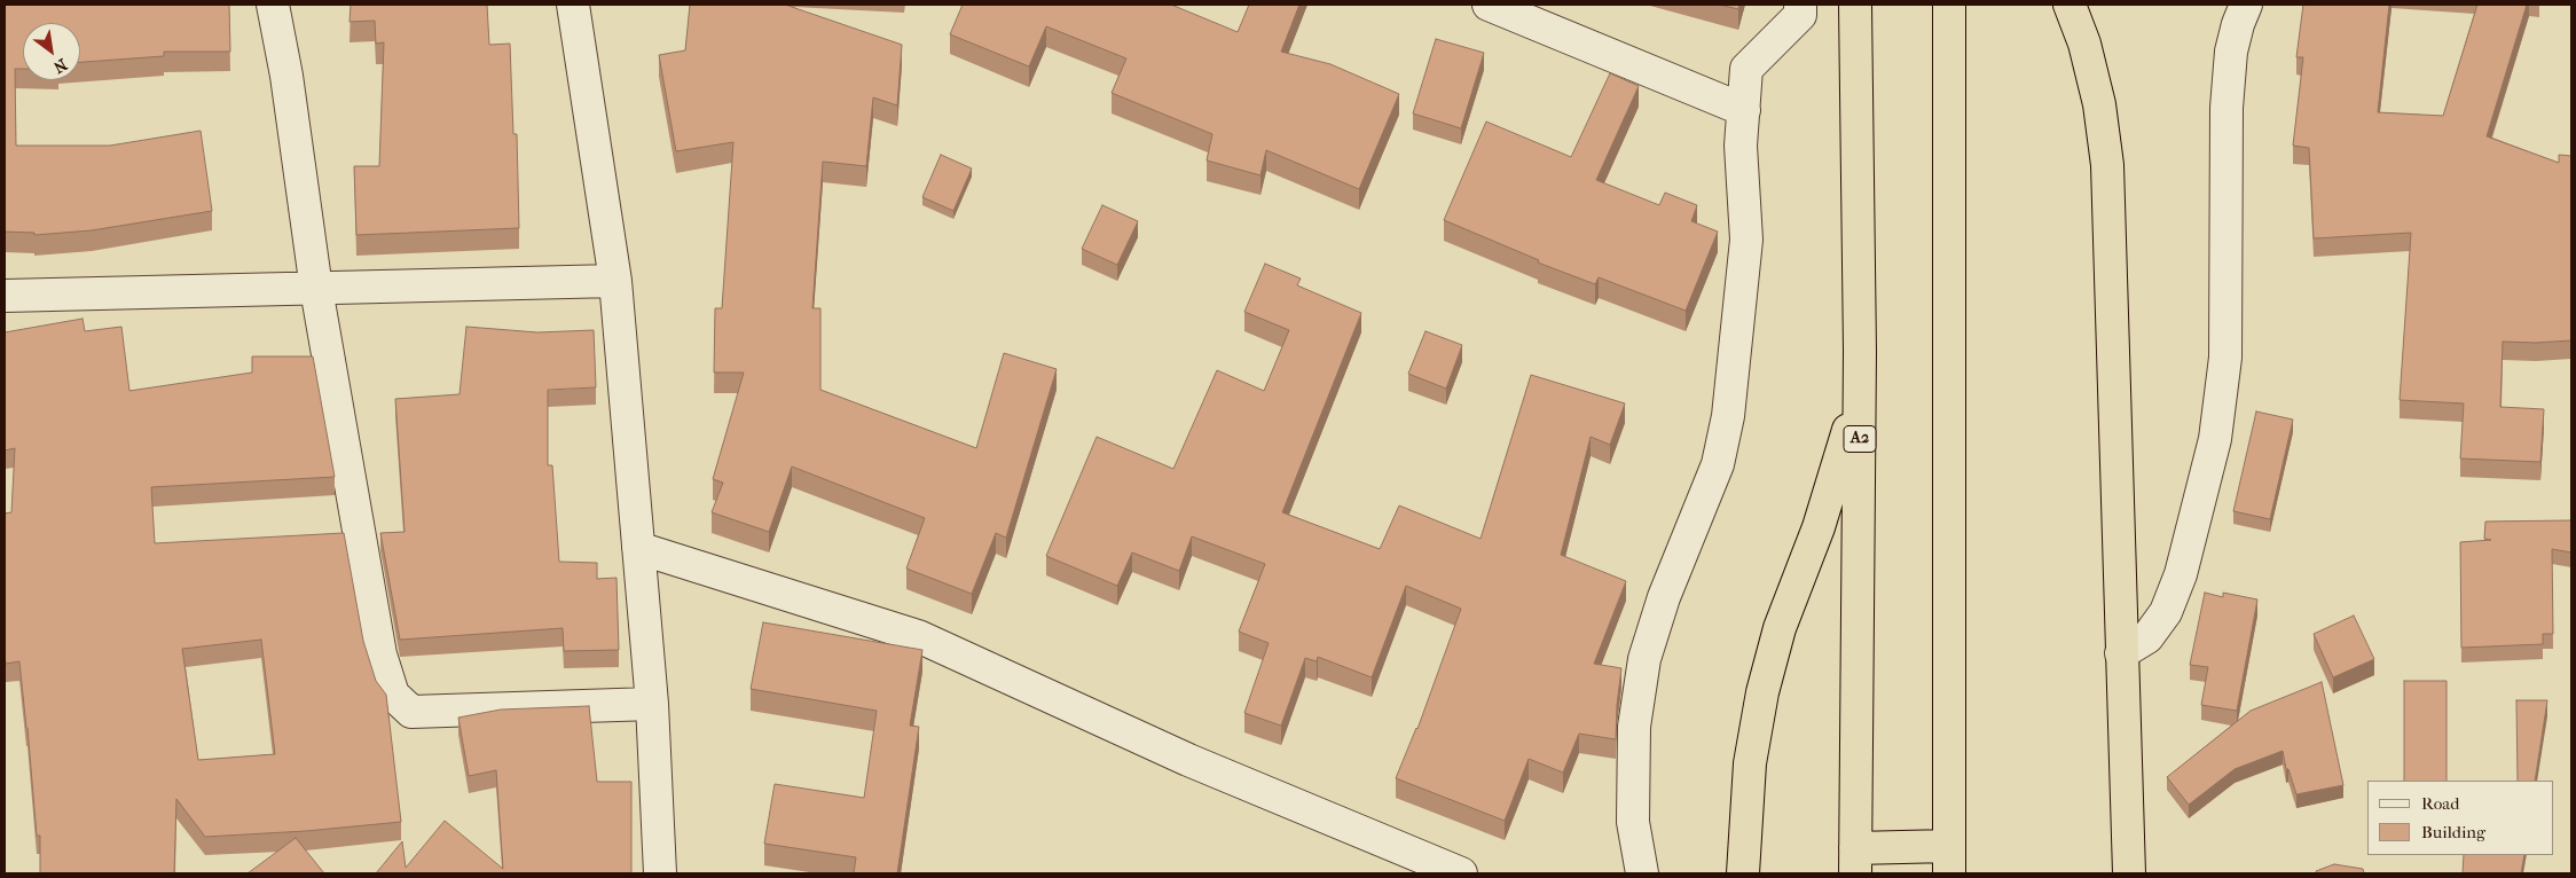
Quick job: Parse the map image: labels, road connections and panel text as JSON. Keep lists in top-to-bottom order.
{
  "streets": {
    "highway": ["A2"]
  },
  "legend": ["Road", "Building"],
  "north": "bottom right"
}
